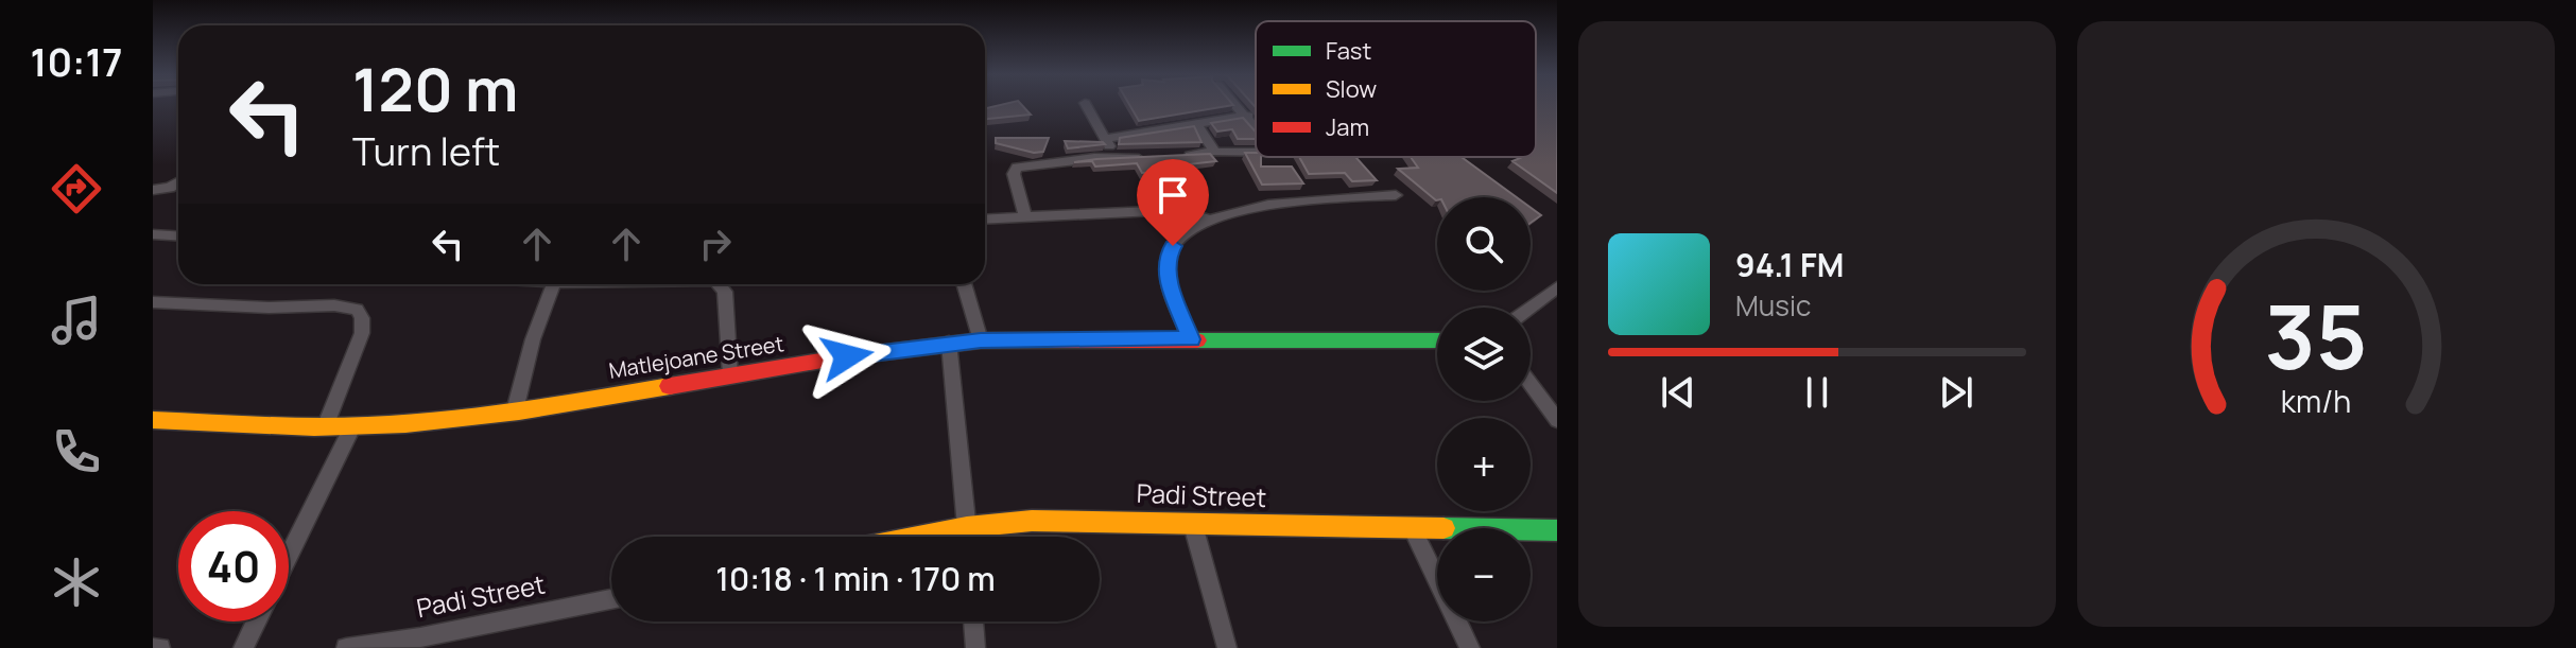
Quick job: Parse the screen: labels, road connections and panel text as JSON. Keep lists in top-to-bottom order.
{
  "streets": {
    "street": ["Matlejoane Street", "Padi Street"]
  },
  "legend": ["Fast", "Slow", "Jam"],
  "page": {
    "tabs": "10:17",
    "turn": ["120 m", "Turn left"],
    "map_buttons": ["+", "−"],
    "song": ["94.1 FM", "Music"],
    "limit": "40",
    "trip": "10:18 · 1 min · 170 m",
    "gauge": ["35", "km/h"]
  }
}
